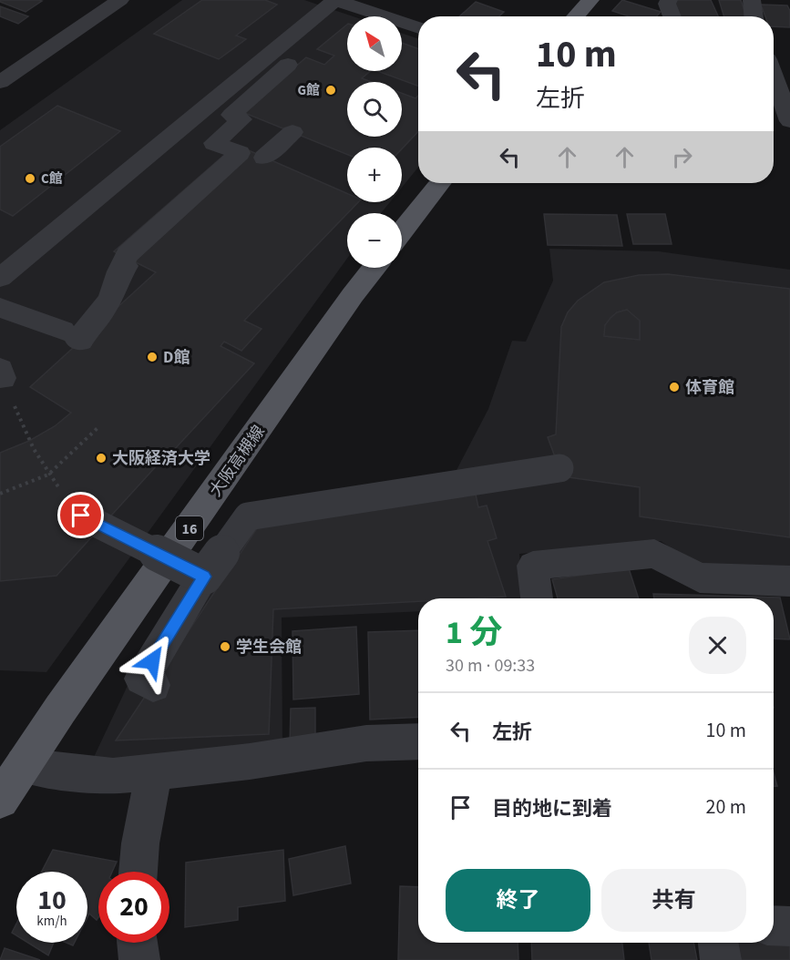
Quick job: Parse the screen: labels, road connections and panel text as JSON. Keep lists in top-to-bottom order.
{
  "streets": {
    "main road": ["大阪高槻線", "16"]
  },
  "places": [
    "G館",
    "C館",
    "D館",
    "体育館",
    "大阪経済大学",
    "学生会館"
  ],
  "north": "top left",
  "page": {
    "map_buttons": ["+", "−"],
    "turn": ["10 m", "左折"],
    "heading": ["1 分", "30 m · 09:33"],
    "list": [
      {
        "name": "左折",
        "value": "10 m"
      },
      {
        "name": "目的地に到着",
        "value": "20 m"
      }
    ],
    "buttons": ["終了", "共有"],
    "speed": "10 km/h",
    "limit": "20"
  }
}
